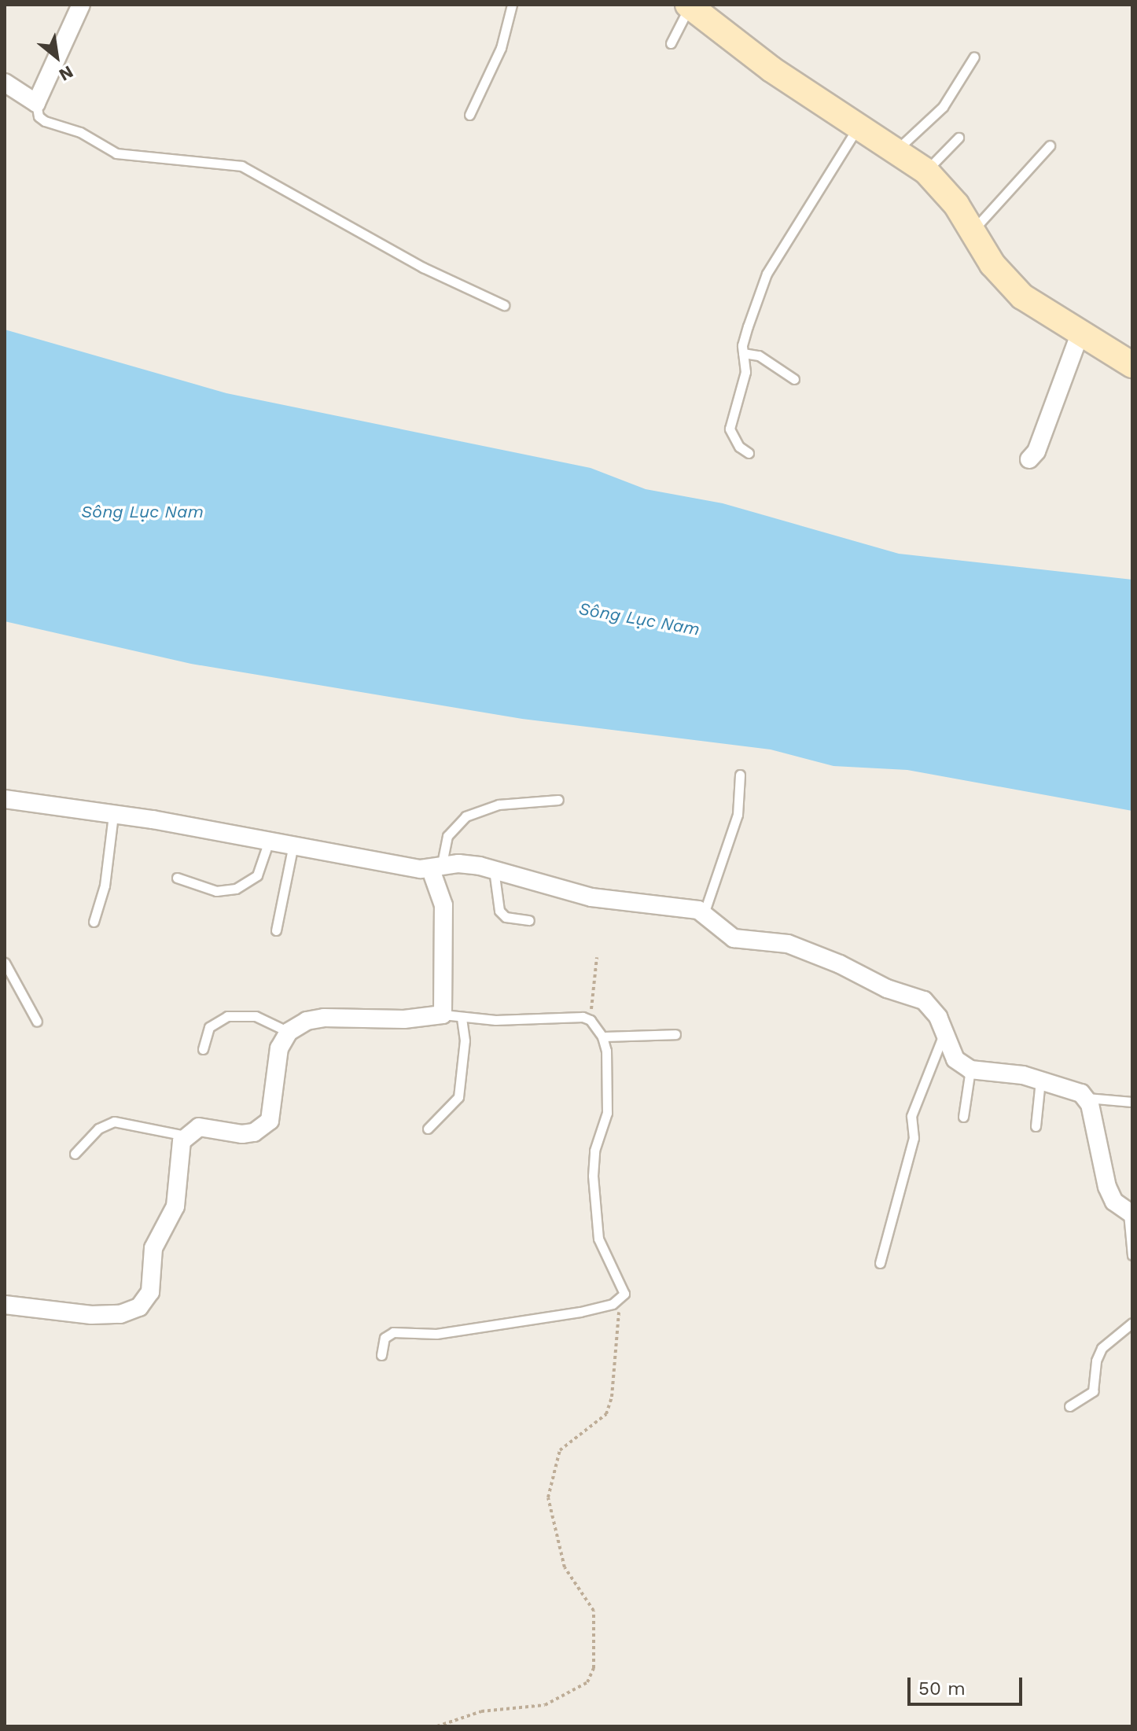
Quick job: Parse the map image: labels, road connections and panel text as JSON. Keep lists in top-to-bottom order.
{
  "water": ["Sông Lục Nam"],
  "scale_bar": "50 m",
  "north": "bottom right"
}
